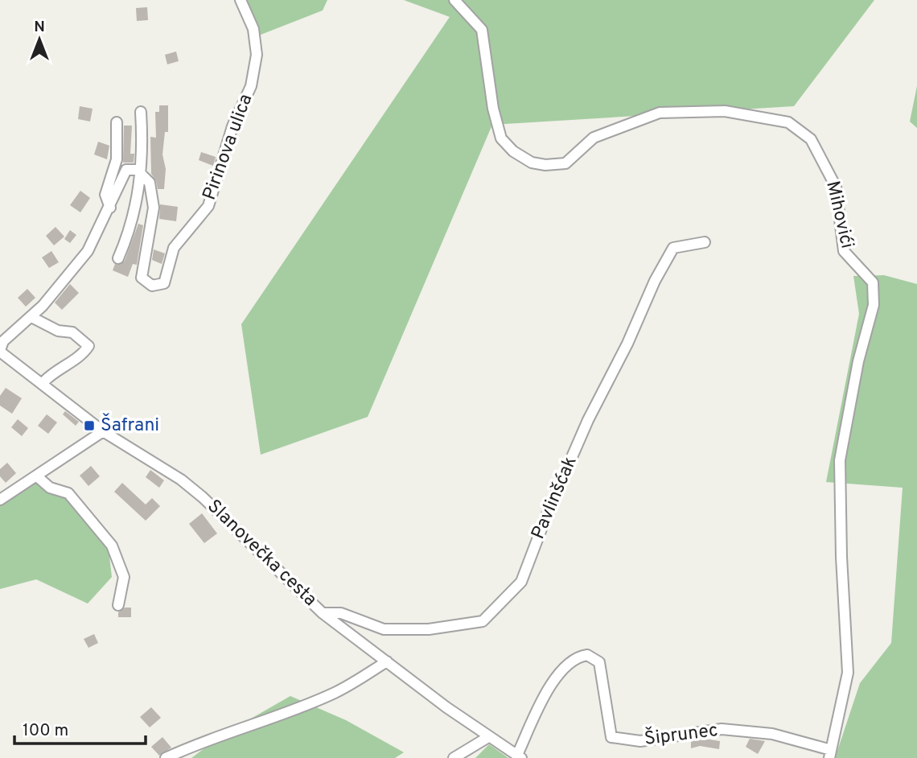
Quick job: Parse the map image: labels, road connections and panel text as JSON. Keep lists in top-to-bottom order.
{
  "streets": {
    "street": [
      "Pirinova ulica",
      "Mihovići",
      "Pavlinšćak",
      "Slanovečka cesta",
      "Šiprunec"
    ]
  },
  "crossings": [
    ["Mihovići", "Šiprunec"],
    ["Pavlinšćak", "Slanovečka cesta"],
    ["Slanovečka cesta", "Šiprunec"]
  ],
  "places": {
    "transit": ["Šafrani"]
  },
  "scale_bar": "100 m",
  "north": "top"
}
